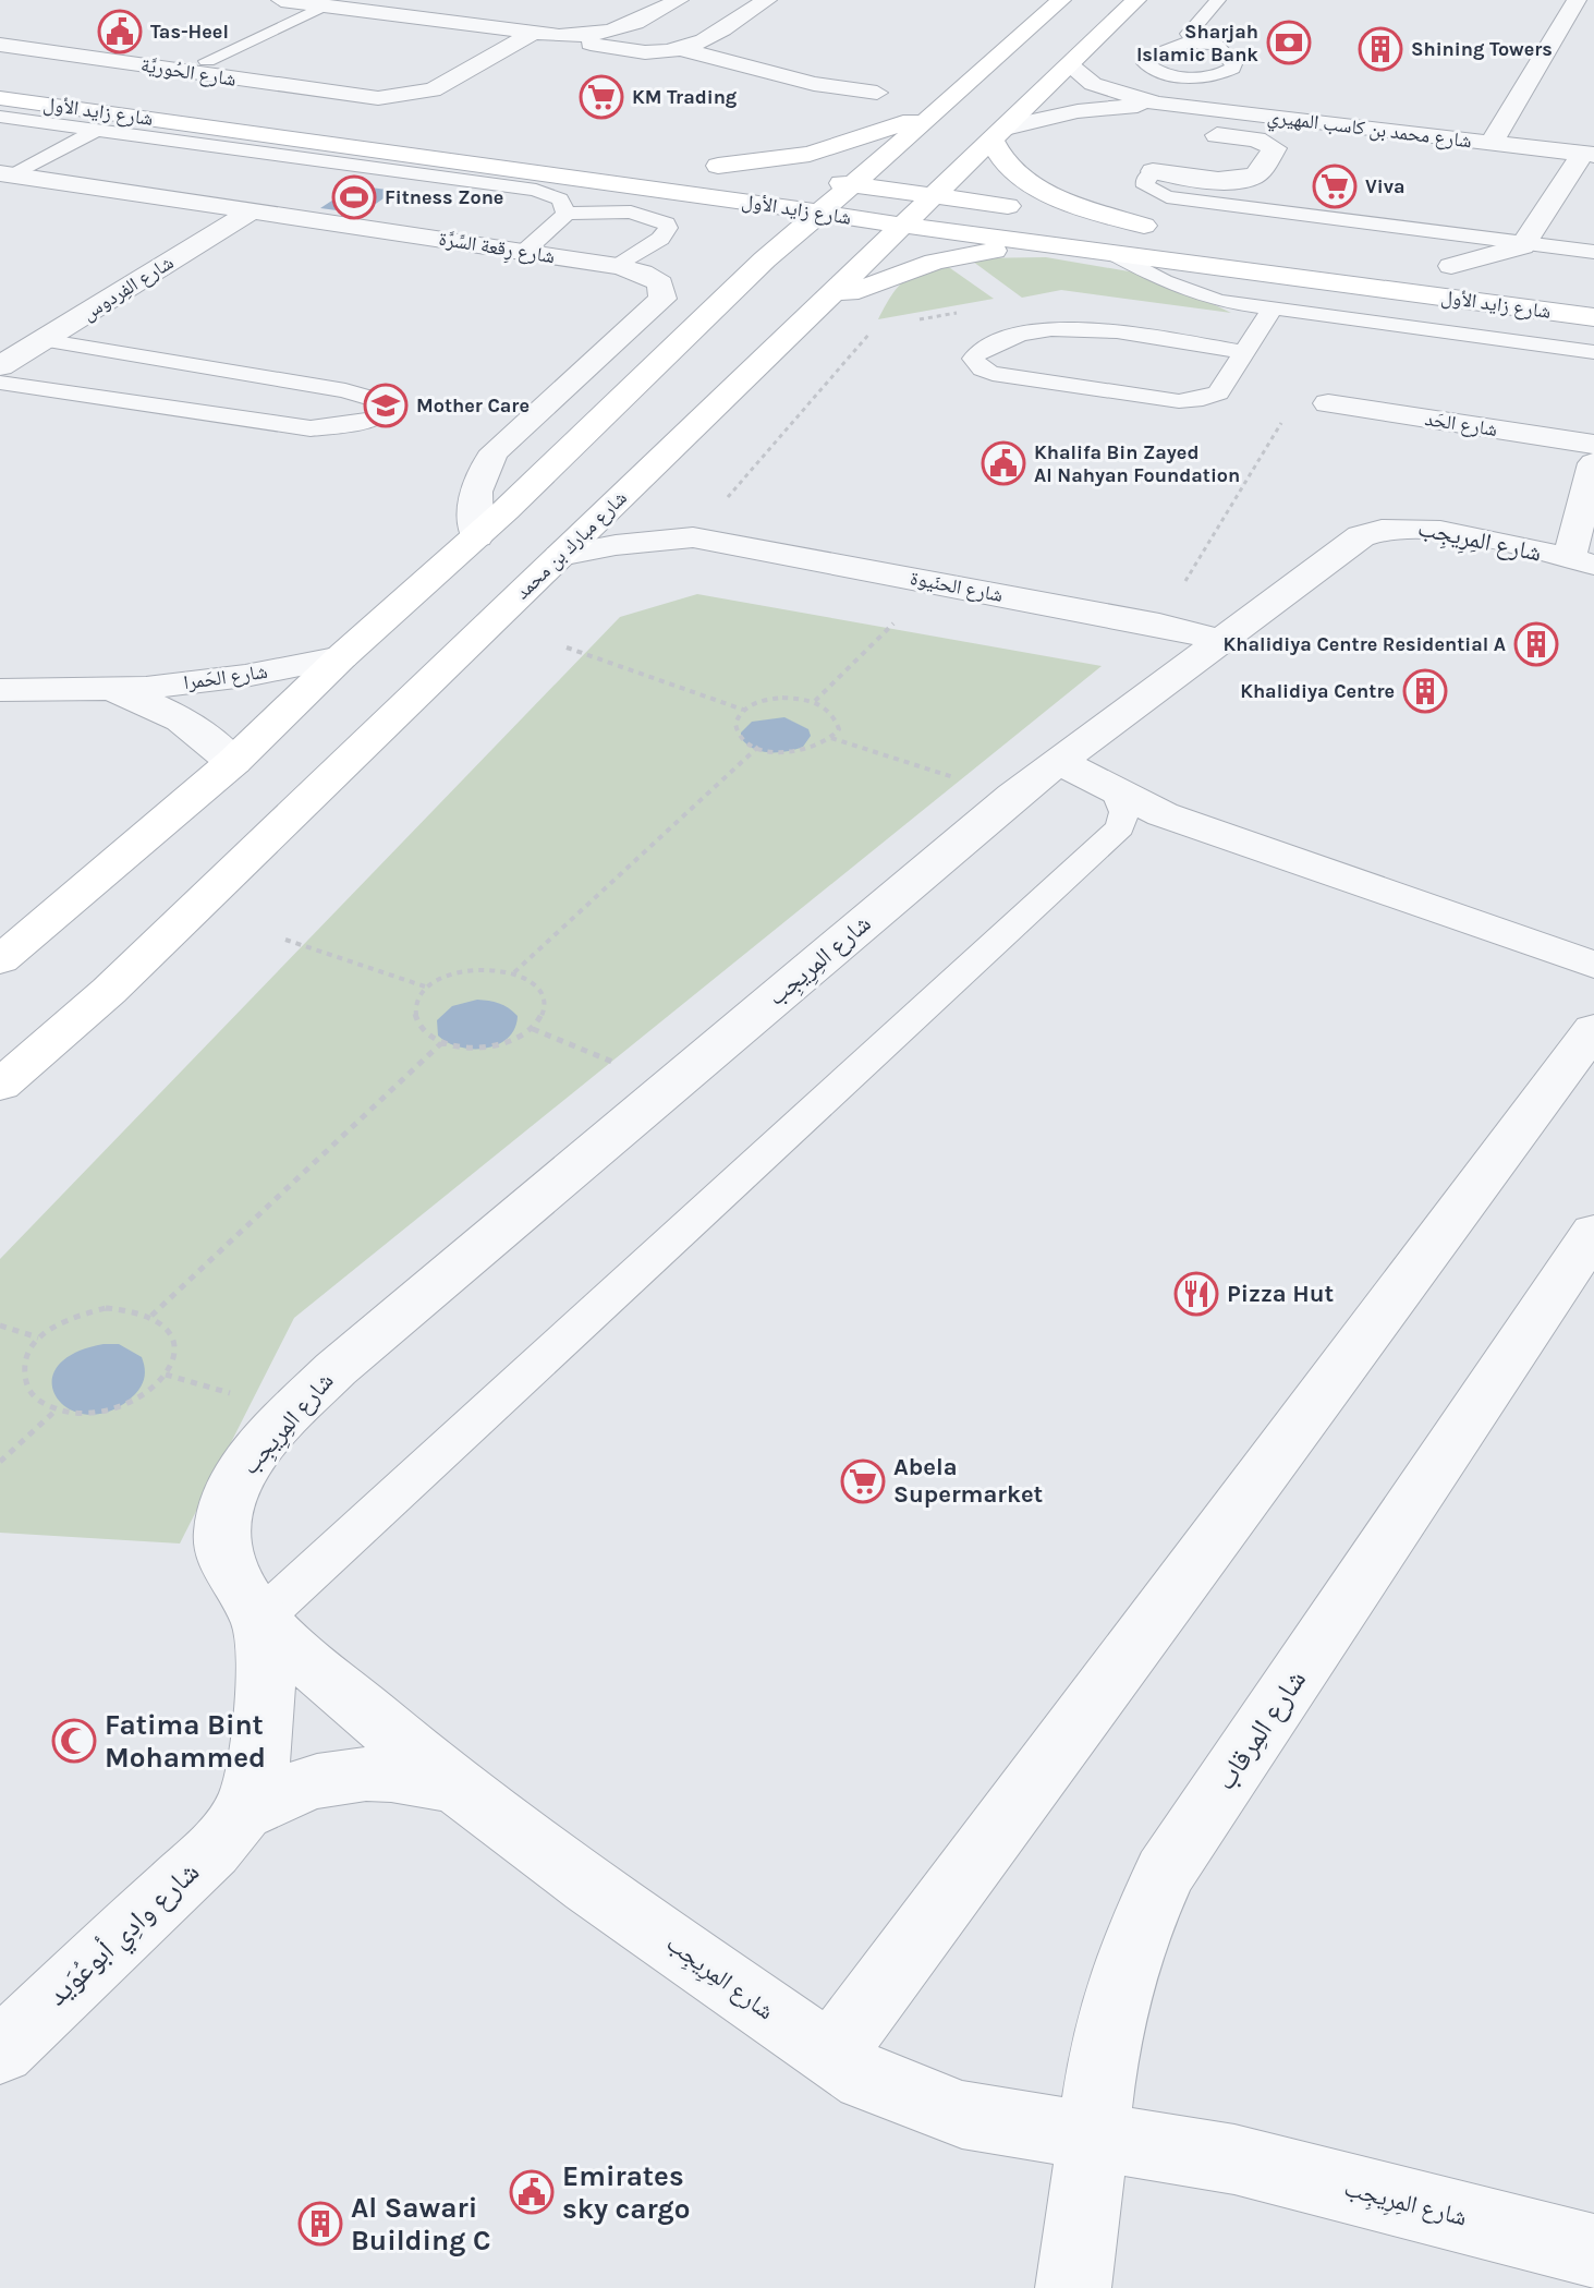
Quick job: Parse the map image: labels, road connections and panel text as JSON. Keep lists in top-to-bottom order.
{
  "streets": {
    "main road": ["شارع زايد الأول", "شارع مبارك بن محمد"],
    "street": [
      "شارع الحُوريَّة",
      "شارع محمد بن كاسب المهيري",
      "شارع رِقعة السِّرَّة",
      "شارع الفِردوس",
      "شارع الحَد",
      "شارع المِرِيجِب",
      "شارع الحنَيوة",
      "شارع الحَمرا",
      "شارع المِرقاب",
      "شارع وادِي أبوعُوَيد"
    ]
  },
  "crossings": [
    ["شارع زايد الأول", "شارع مبارك بن محمد"],
    ["شارع محمد بن كاسب المهيري", "شارع مبارك بن محمد"],
    ["شارع رِقعة السِّرَّة", "شارع الفِردوس"],
    ["شارع المِرِيجِب", "شارع الحنَيوة"],
    ["شارع المِرِيجِب", "شارع المِرقاب"],
    ["شارع المِرِيجِب", "شارع وادِي أبوعُوَيد"],
    ["شارع مبارك بن محمد", "شارع الحنَيوة"]
  ],
  "places": {
    "public building": ["Tas-Heel", "Khalifa Bin Zayed Al Nahyan Foundation", "Emirates sky cargo"],
    "bank": ["Sharjah Islamic Bank"],
    "building": [
      "Shining Towers",
      "Khalidiya Centre Residential A",
      "Khalidiya Centre",
      "Al Sawari Building C"
    ],
    "supermarket": ["KM Trading", "Viva", "Abela Supermarket"],
    "sports": ["Fitness Zone"],
    "school or university": ["Mother Care"],
    "restaurant": ["Pizza Hut"],
    "mosque": ["Fatima Bint Mohammed"]
  }
}
